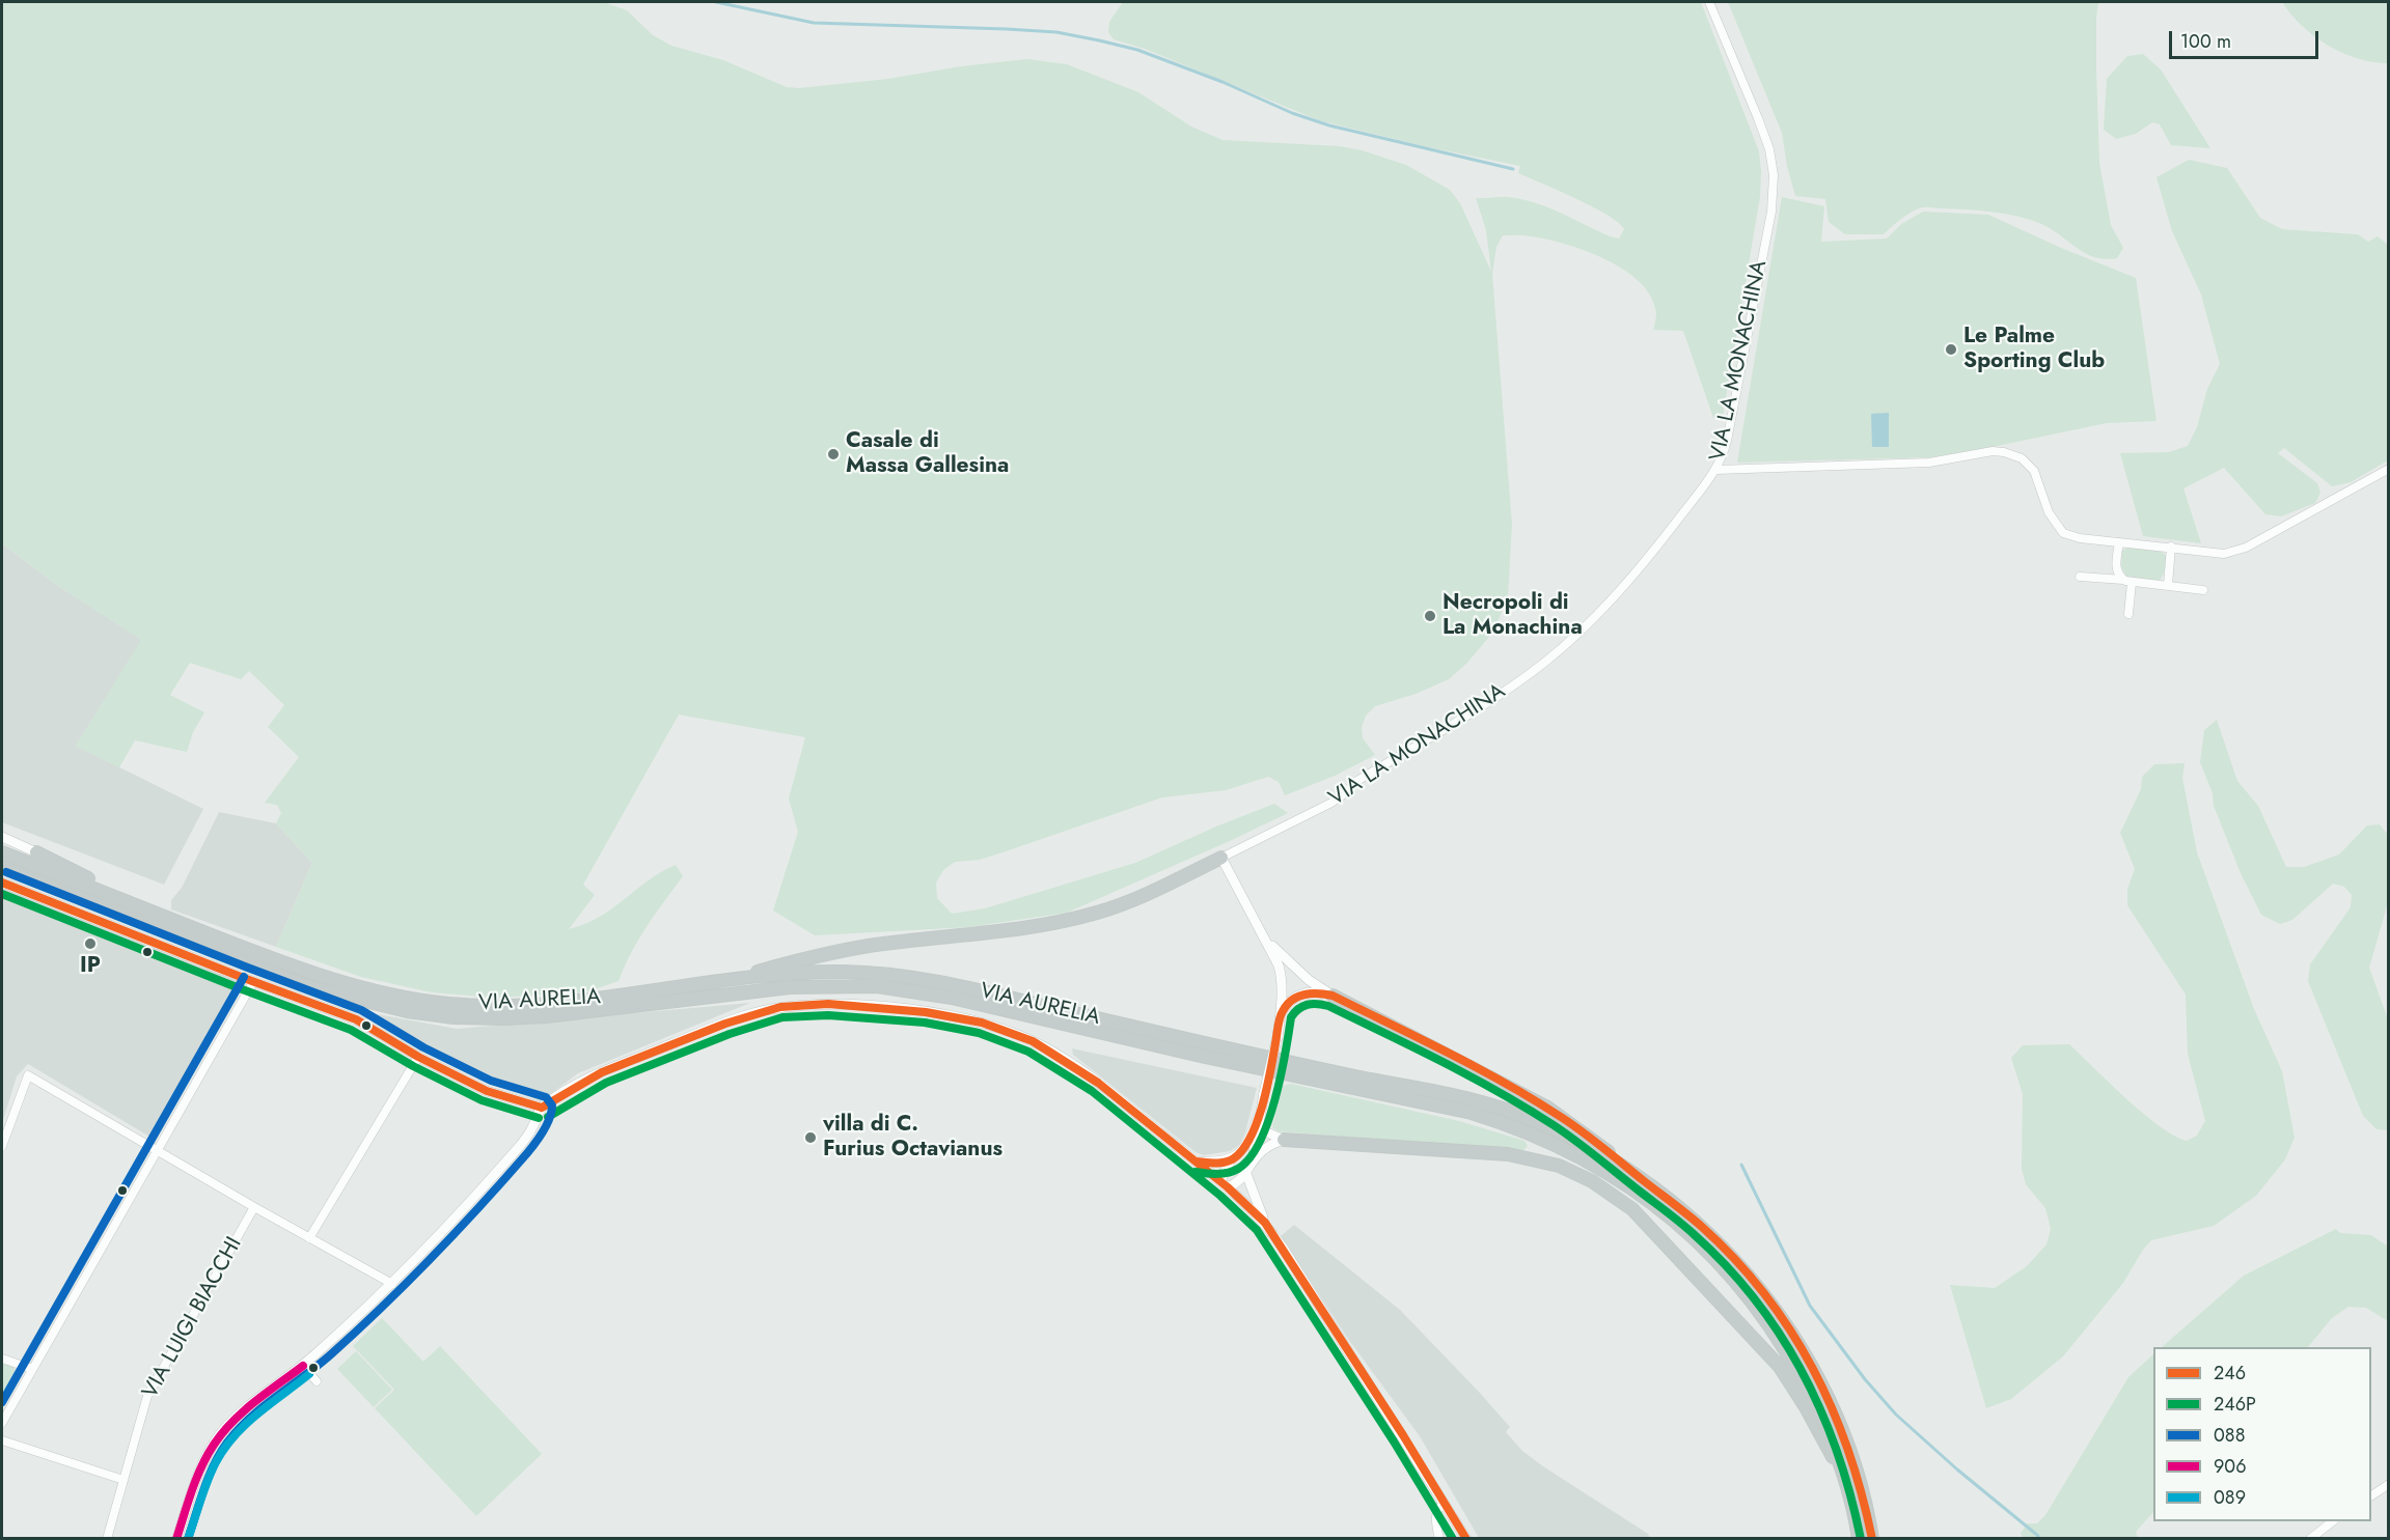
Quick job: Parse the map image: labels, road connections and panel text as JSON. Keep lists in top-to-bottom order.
{
  "streets": {
    "highway": ["VIA AURELIA"],
    "street": ["VIA LA MONACHINA", "VIA LUIGI BIACCHI"]
  },
  "places": [
    "Le Palme Sporting Club",
    "Casale di Massa Gallesina",
    "Necropoli di La Monachina",
    "IP",
    "villa di C. Furius Octavianus"
  ],
  "lines": [
    "transit line 088",
    "transit line 246",
    "transit line 246P",
    "transit line 906",
    "transit line 089"
  ],
  "legend": [
    "246",
    "246P",
    "088",
    "906",
    "089"
  ],
  "scale_bar": "100 m"
}
